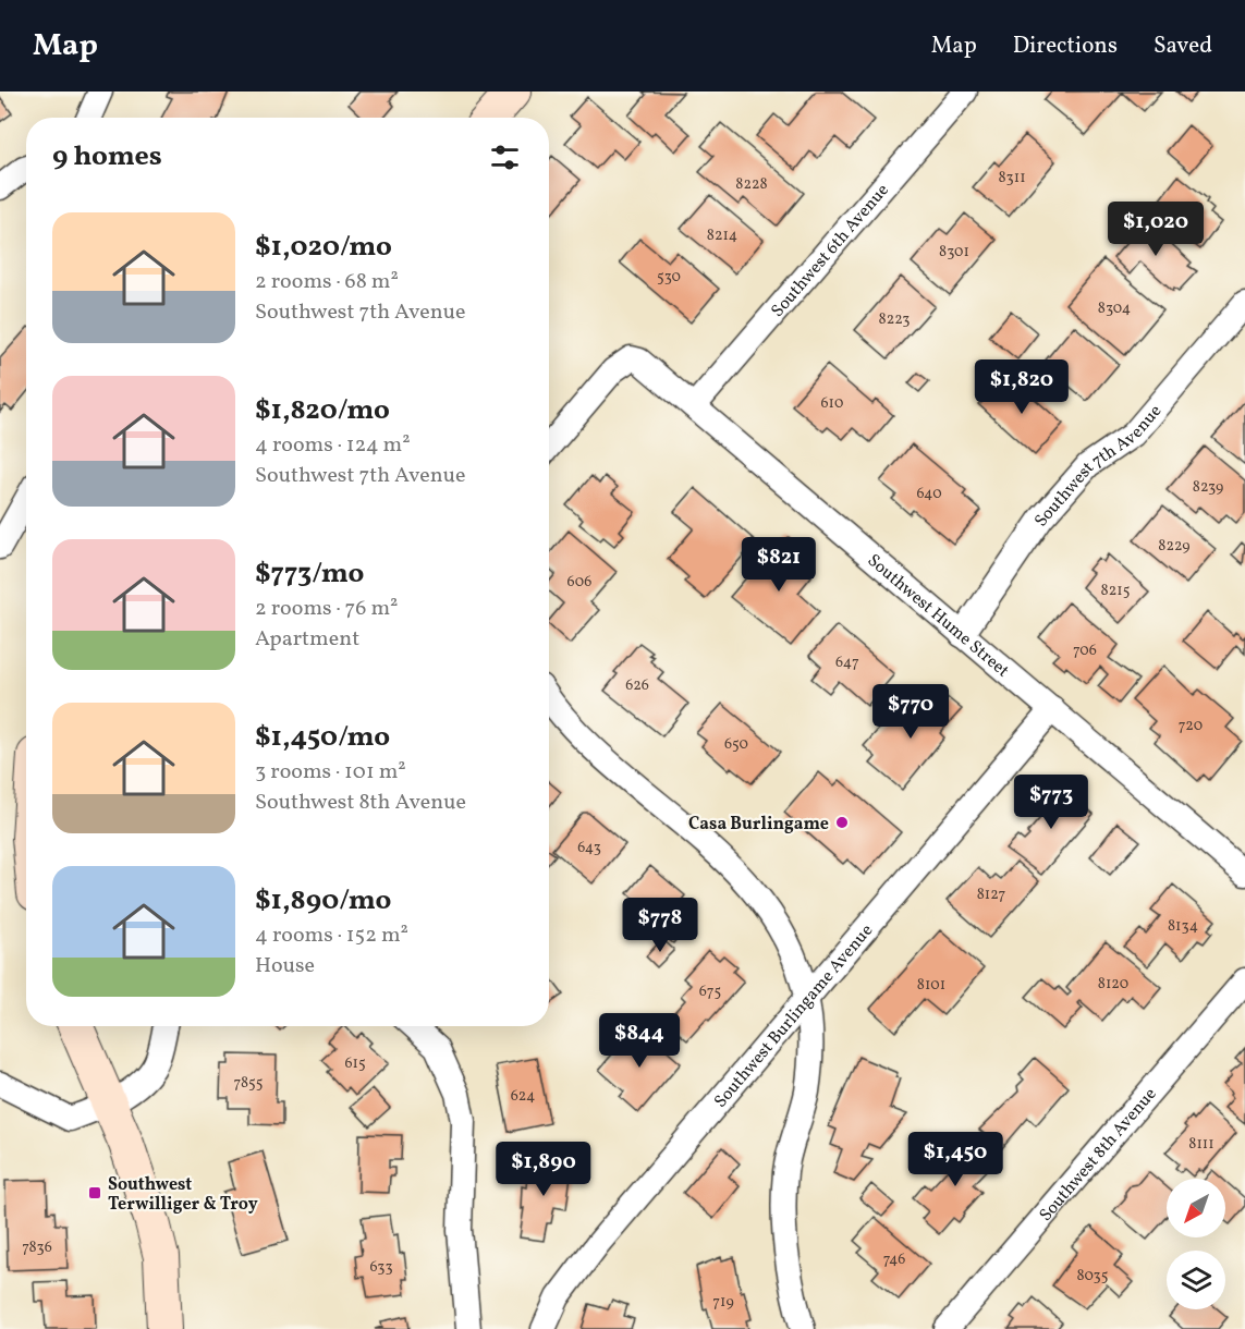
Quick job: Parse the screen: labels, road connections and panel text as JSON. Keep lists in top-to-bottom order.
{
  "streets": {
    "street": [
      "Southwest 6th Avenue",
      "Southwest 7th Avenue",
      "Southwest Hume Street",
      "Southwest Burlingame Avenue",
      "Southwest 8th Avenue"
    ]
  },
  "crossings": [
    ["Southwest 6th Avenue", "Southwest Hume Street"],
    ["Southwest 7th Avenue", "Southwest Hume Street"],
    ["Southwest Hume Street", "Southwest Burlingame Avenue"]
  ],
  "places": {
    "other": ["Casa Burlingame"],
    "transit": ["Southwest Terwilliger & Troy"]
  },
  "house_numbers": [
    "8311",
    "8228",
    "8214",
    "8301",
    "530",
    "8304",
    "8223",
    "610",
    "8239",
    "640",
    "8229",
    "606",
    "8215",
    "706",
    "647",
    "626",
    "720",
    "650",
    "643",
    "8127",
    "8134",
    "8120",
    "8101",
    "675",
    "615",
    "7855",
    "624",
    "8111",
    "7836",
    "746",
    "633",
    "8035",
    "719"
  ],
  "north": "bottom left",
  "page": {
    "header": "Map",
    "nav": ["Map", "Directions", "Saved"],
    "heading": "9 homes",
    "list": [
      {
        "name": "$1,020/mo",
        "note": "2 rooms · 68 m² · Southwest 7th Avenue"
      },
      {
        "name": "$1,820/mo",
        "note": "4 rooms · 124 m² · Southwest 7th Avenue"
      },
      {
        "name": "$773/mo",
        "note": "2 rooms · 76 m² · Apartment"
      },
      {
        "name": "$1,450/mo",
        "note": "3 rooms · 101 m² · Southwest 8th Avenue"
      },
      {
        "name": "$1,890/mo",
        "note": "4 rooms · 152 m² · House"
      }
    ],
    "price": [
      "$1,020",
      "$1,820",
      "$821",
      "$770",
      "$773",
      "$778",
      "$844",
      "$1,450",
      "$1,890"
    ]
  }
}
